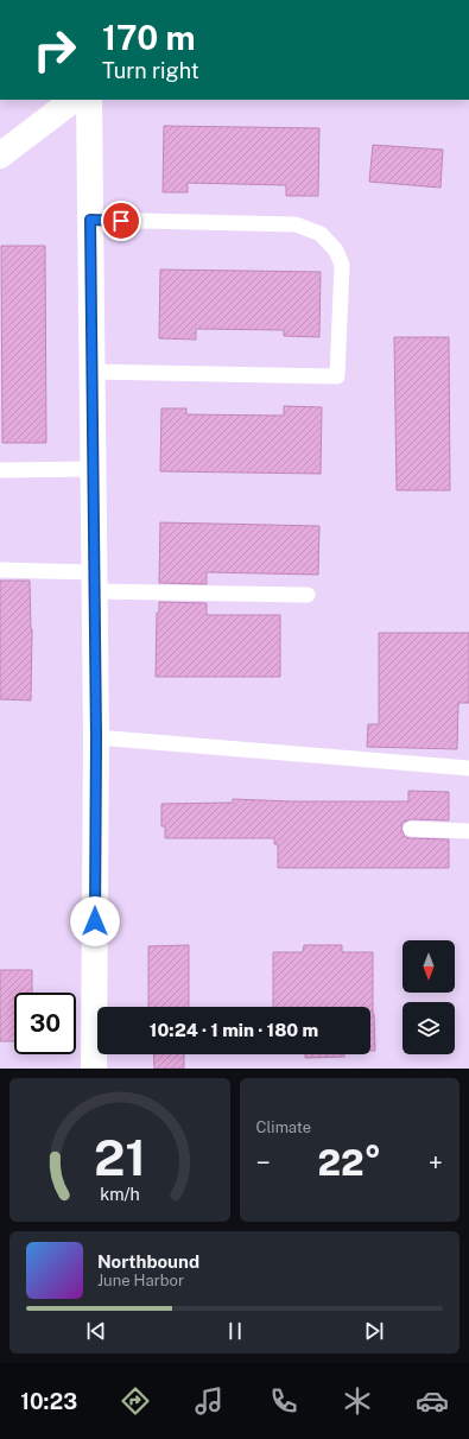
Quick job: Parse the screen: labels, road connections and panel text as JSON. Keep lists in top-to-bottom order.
{
  "north": "bottom",
  "page": {
    "turn": ["170 m", "Turn right"],
    "limit": "30",
    "trip": "10:24 · 1 min · 180 m",
    "tile": "Climate",
    "heat": ["−", "22°", "+"],
    "song": ["Northbound", "June Harbor"],
    "tabs": "10:23",
    "gauge": ["21", "km/h"]
  }
}
